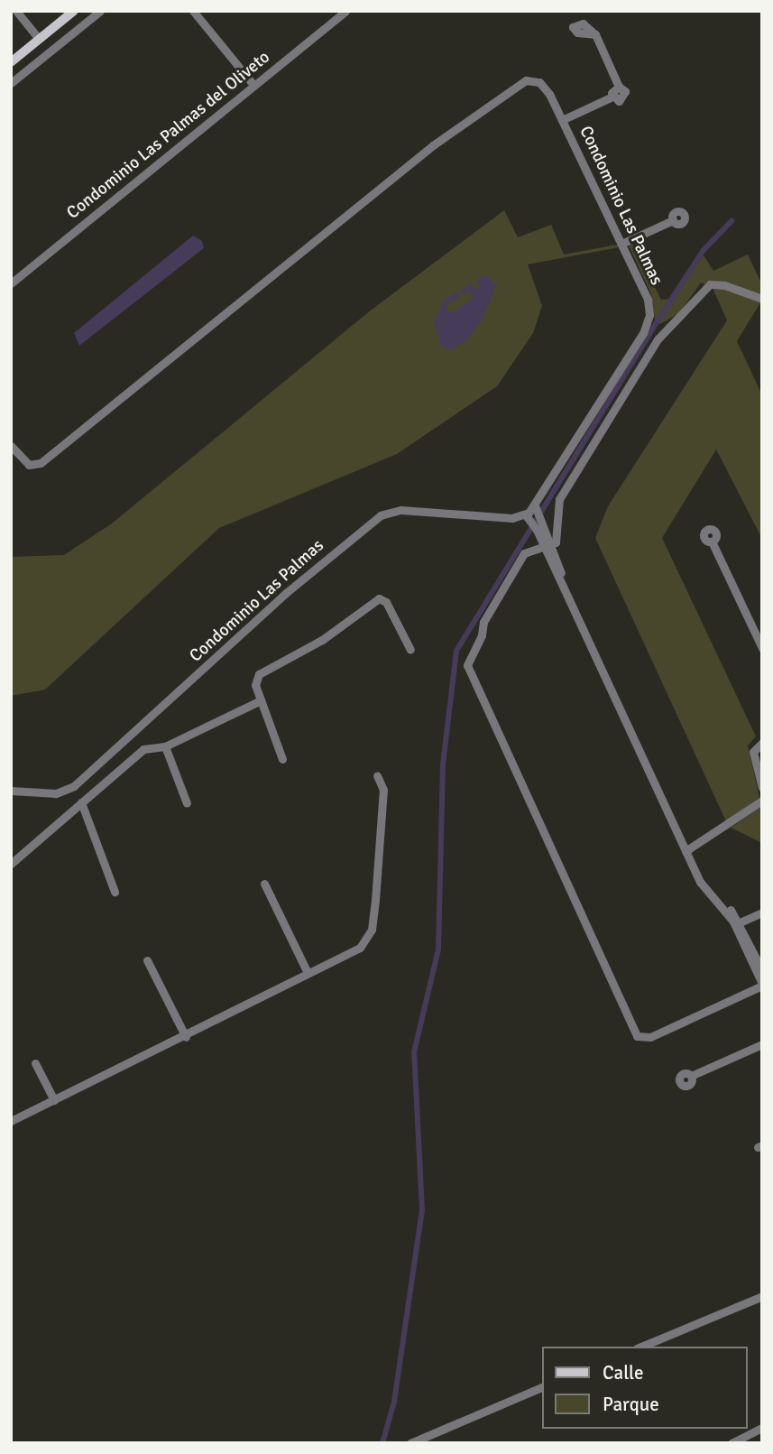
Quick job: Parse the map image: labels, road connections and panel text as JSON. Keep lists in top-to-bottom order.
{
  "streets": {
    "street": ["Condominio Las Palmas del Oliveto", "Condominio Las Palmas"]
  },
  "legend": ["Calle", "Parque"]
}
